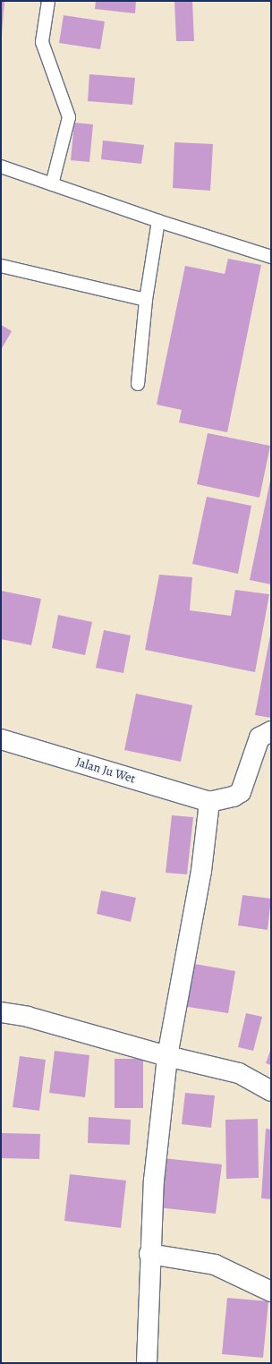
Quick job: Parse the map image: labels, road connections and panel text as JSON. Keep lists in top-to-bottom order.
{
  "streets": {
    "street": ["Jalan Ju Wet"]
  }
}
